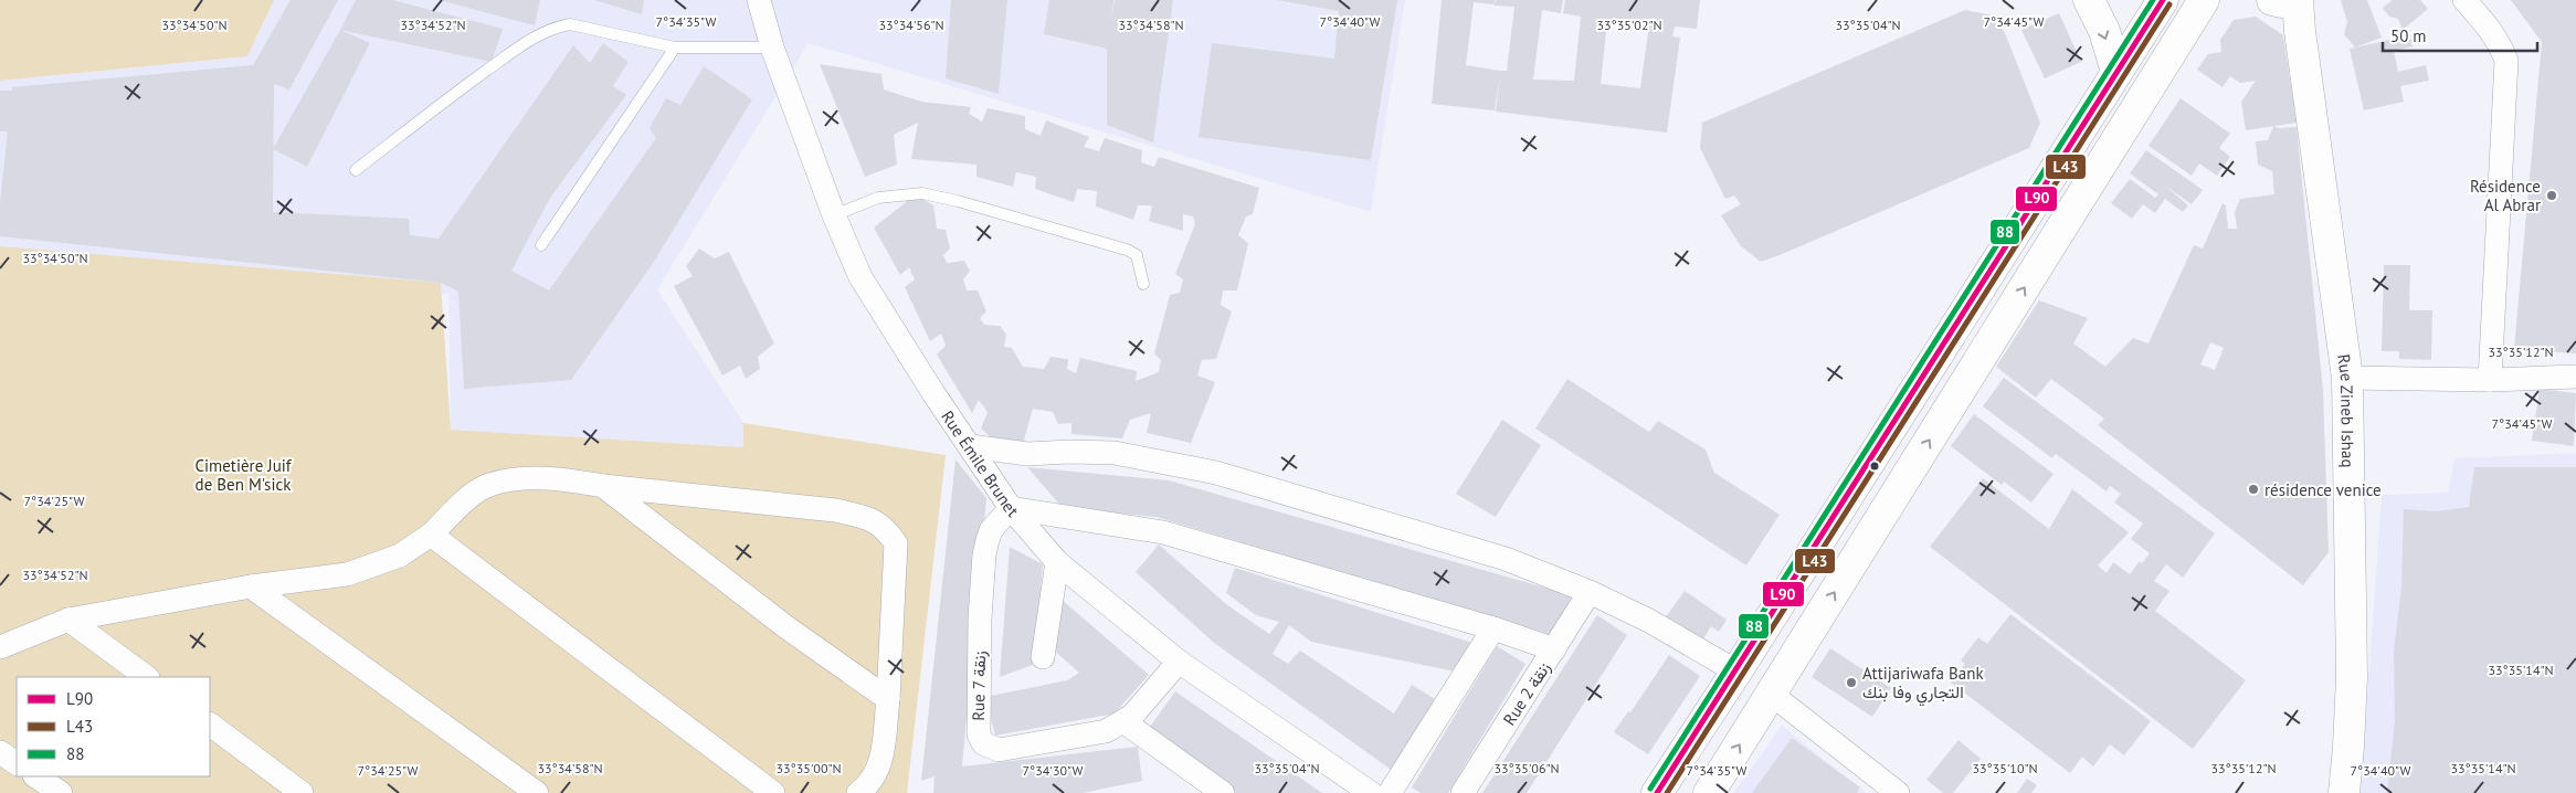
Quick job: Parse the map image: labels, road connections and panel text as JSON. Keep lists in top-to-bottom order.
{
  "streets": {
    "main road": ["Rue Zineb Ishaq"],
    "street": ["Rue Émile Brunet", "Rue 7 زنقة", "Rue 2 زنقة"]
  },
  "crossings": [
    ["Rue Émile Brunet", "Rue 7 زنقة"]
  ],
  "parks": ["Cimetière Juif de Ben M'sick"],
  "places": ["Résidence Al Abrar", "résidence venice", "Attijariwafa Bank التجاري وفا بنك"],
  "lines": ["transit line L90", "transit line 88", "transit line L43"],
  "legend": ["L90", "L43", "88"],
  "scale_bar": "50 m",
  "coordinates": [
    "7°34'35\"W",
    "7°34'40\"W",
    "7°34'45\"W",
    "33°34'50\"N",
    "33°34'52\"N",
    "33°34'56\"N",
    "33°34'58\"N",
    "33°35'02\"N",
    "33°35'04\"N",
    "33°35'12\"N",
    "7°34'25\"W",
    "33°35'14\"N",
    "33°35'00\"N",
    "33°35'06\"N",
    "33°35'10\"N",
    "7°34'30\"W"
  ]
}
